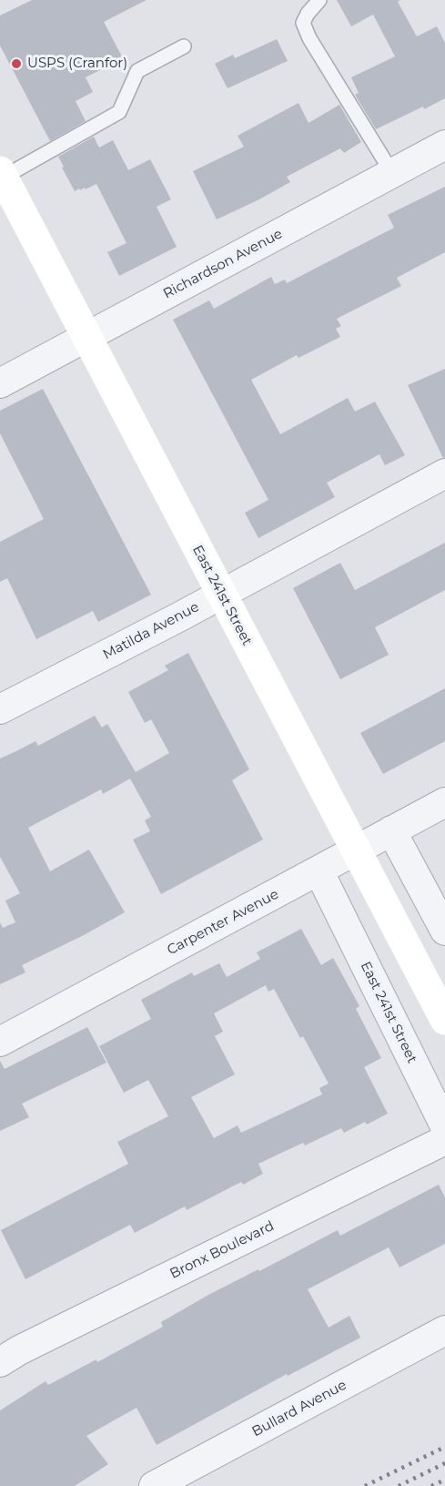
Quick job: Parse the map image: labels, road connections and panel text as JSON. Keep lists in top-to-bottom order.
{
  "streets": {
    "street": [
      "Richardson Avenue",
      "East 241st Street",
      "Matilda Avenue",
      "Carpenter Avenue",
      "Bronx Boulevard",
      "Bullard Avenue"
    ]
  },
  "crossings": [
    ["Richardson Avenue", "East 241st Street"],
    ["East 241st Street", "Matilda Avenue"],
    ["East 241st Street", "Carpenter Avenue"]
  ],
  "places": ["USPS (Cranfor)"]
}
